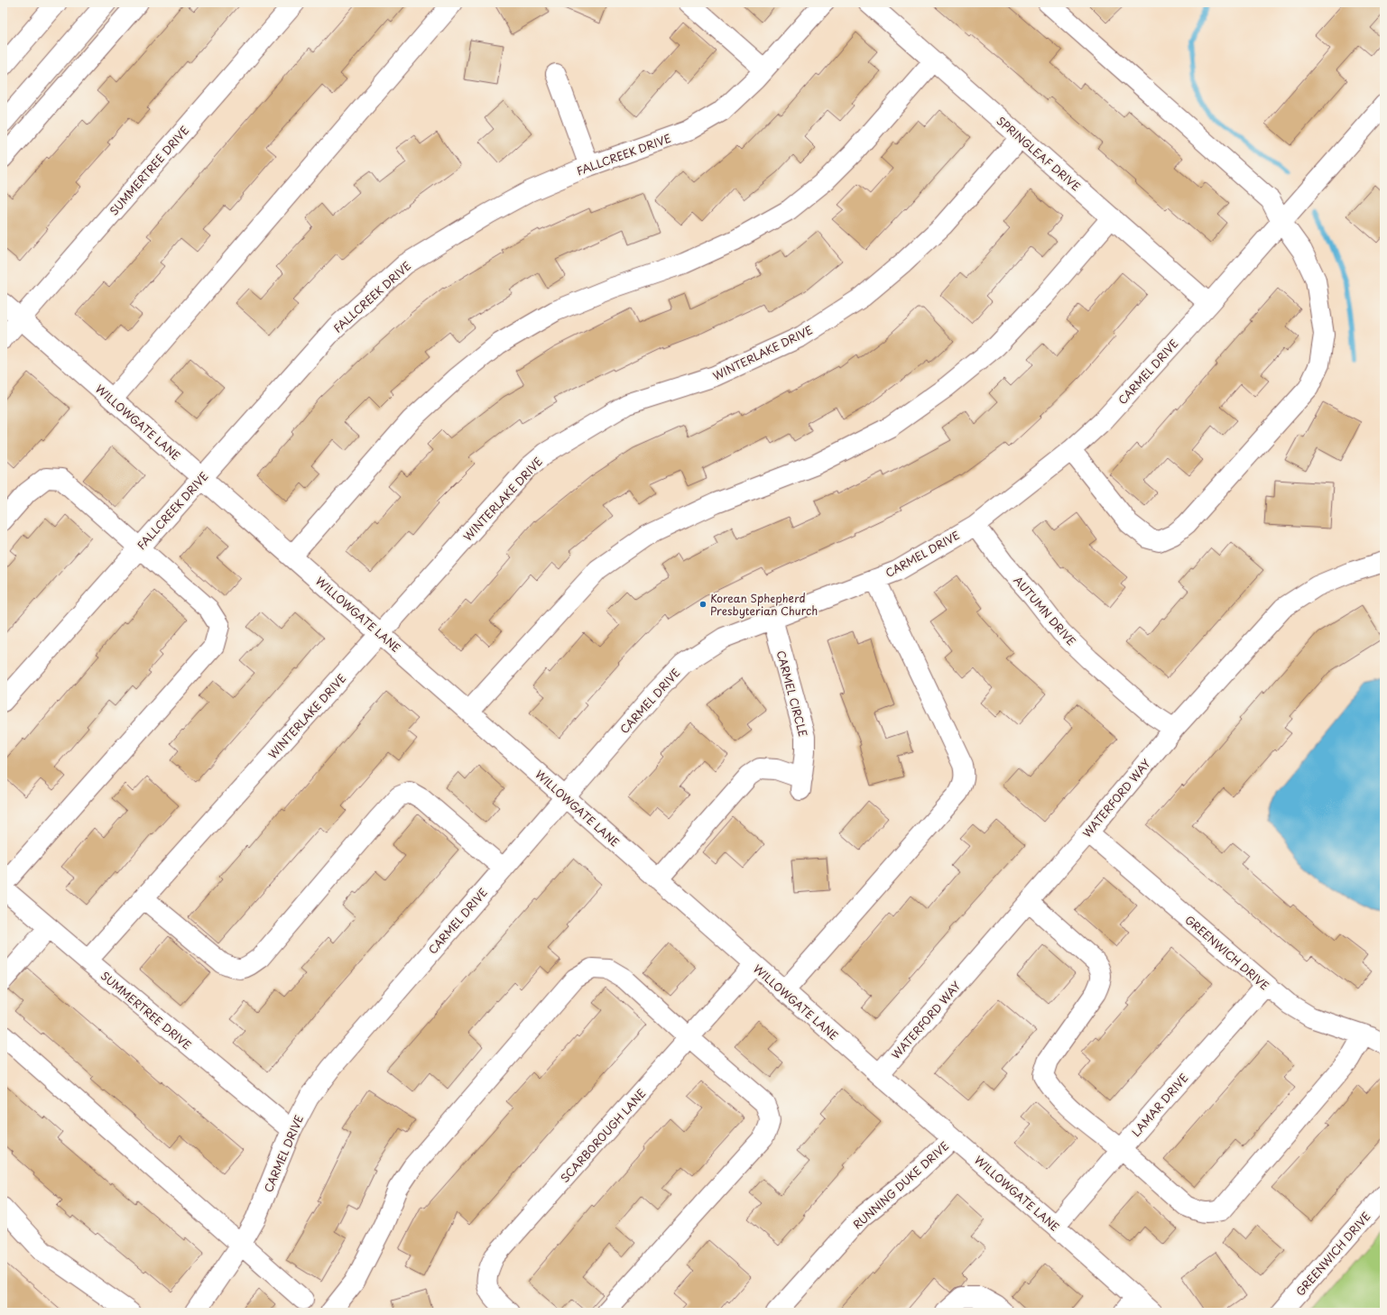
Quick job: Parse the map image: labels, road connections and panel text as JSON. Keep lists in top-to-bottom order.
{
  "streets": {
    "street": [
      "SPRINGLEAF DRIVE",
      "FALLCREEK DRIVE",
      "SUMMERTREE DRIVE",
      "WINTERLAKE DRIVE",
      "CARMEL DRIVE",
      "WILLOWGATE LANE",
      "AUTUMN DRIVE",
      "CARMEL CIRCLE",
      "WATERFORD WAY",
      "GREENWICH DRIVE",
      "LAMAR DRIVE",
      "SCARBOROUGH LANE",
      "RUNNING DUKE DRIVE"
    ]
  },
  "crossings": [
    ["SPRINGLEAF DRIVE", "WINTERLAKE DRIVE"],
    ["SPRINGLEAF DRIVE", "CARMEL DRIVE"],
    ["FALLCREEK DRIVE", "WILLOWGATE LANE"],
    ["SUMMERTREE DRIVE", "WINTERLAKE DRIVE"],
    ["SUMMERTREE DRIVE", "CARMEL DRIVE"],
    ["SUMMERTREE DRIVE", "WILLOWGATE LANE"],
    ["WINTERLAKE DRIVE", "WILLOWGATE LANE"],
    ["CARMEL DRIVE", "WILLOWGATE LANE"],
    ["CARMEL DRIVE", "AUTUMN DRIVE"],
    ["CARMEL DRIVE", "CARMEL CIRCLE"],
    ["WILLOWGATE LANE", "CARMEL CIRCLE"],
    ["WILLOWGATE LANE", "WATERFORD WAY"],
    ["WILLOWGATE LANE", "LAMAR DRIVE"],
    ["WILLOWGATE LANE", "SCARBOROUGH LANE"],
    ["WILLOWGATE LANE", "RUNNING DUKE DRIVE"],
    ["AUTUMN DRIVE", "WATERFORD WAY"],
    ["WATERFORD WAY", "GREENWICH DRIVE"],
    ["GREENWICH DRIVE", "LAMAR DRIVE"]
  ],
  "places": ["Korean Sphepherd Presbyterian Church"]
}
